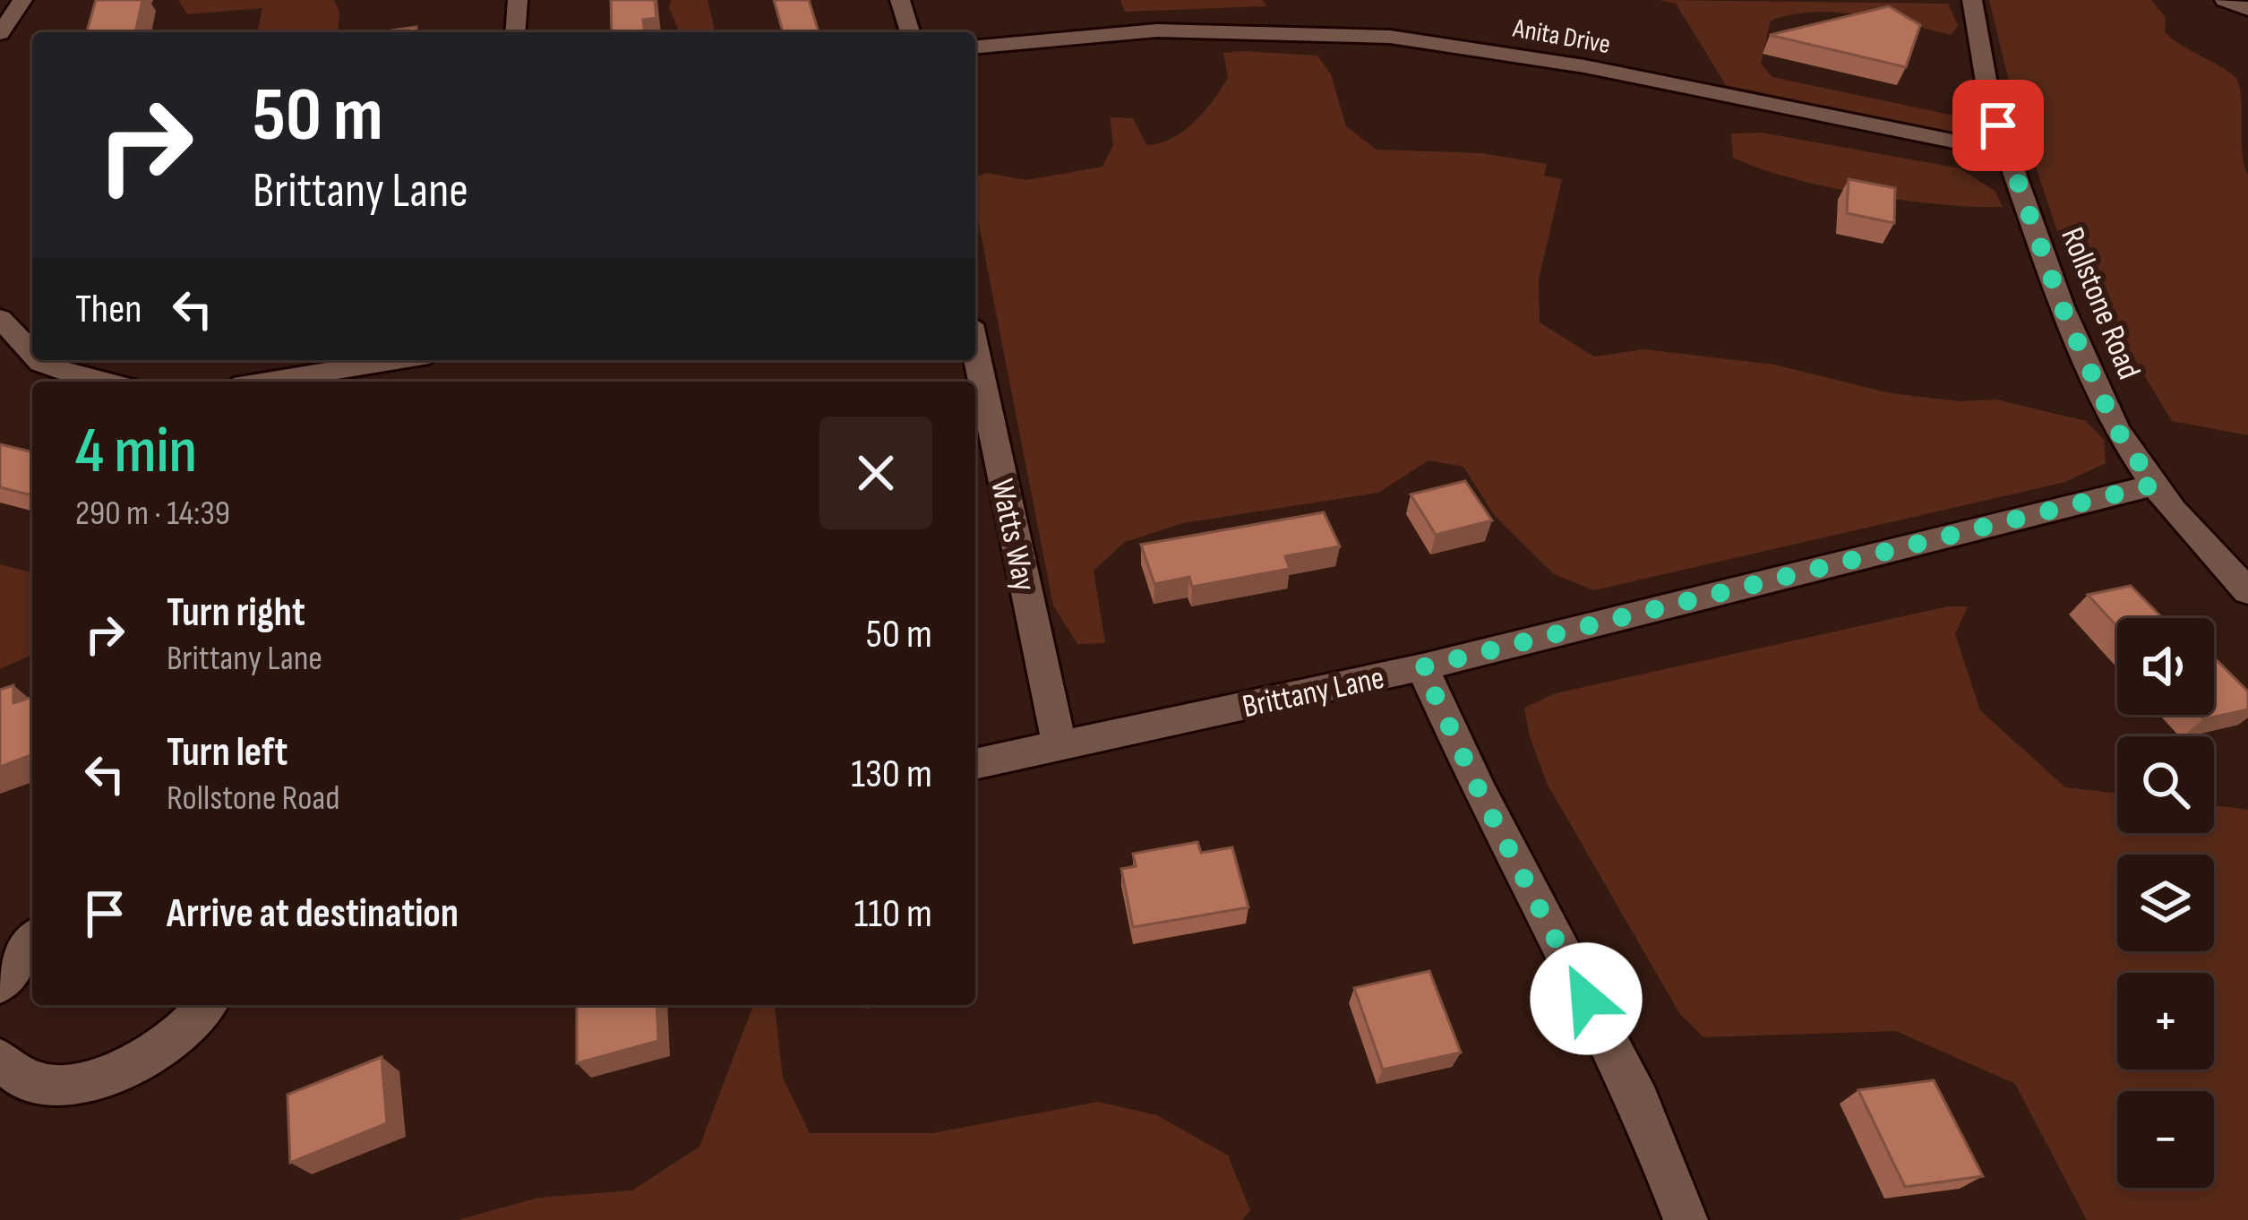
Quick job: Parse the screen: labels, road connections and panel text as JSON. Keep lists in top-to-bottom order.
{
  "streets": {
    "street": [
      "Anita Drive",
      "Rollstone Road",
      "Watts Way",
      "Brittany Lane"
    ]
  },
  "crossings": [
    ["Anita Drive", "Rollstone Road"],
    ["Rollstone Road", "Brittany Lane"],
    ["Watts Way", "Brittany Lane"]
  ],
  "page": {
    "turn": ["50 m", "Brittany Lane"],
    "then": "Then",
    "heading": ["4 min", "290 m · 14:39"],
    "list": [
      {
        "name": "Turn right",
        "note": "Brittany Lane",
        "value": "50 m"
      },
      {
        "name": "Turn left",
        "note": "Rollstone Road",
        "value": "130 m"
      },
      {
        "name": "Arrive at destination",
        "value": "110 m"
      }
    ],
    "map_buttons": ["+", "−"]
  }
}
